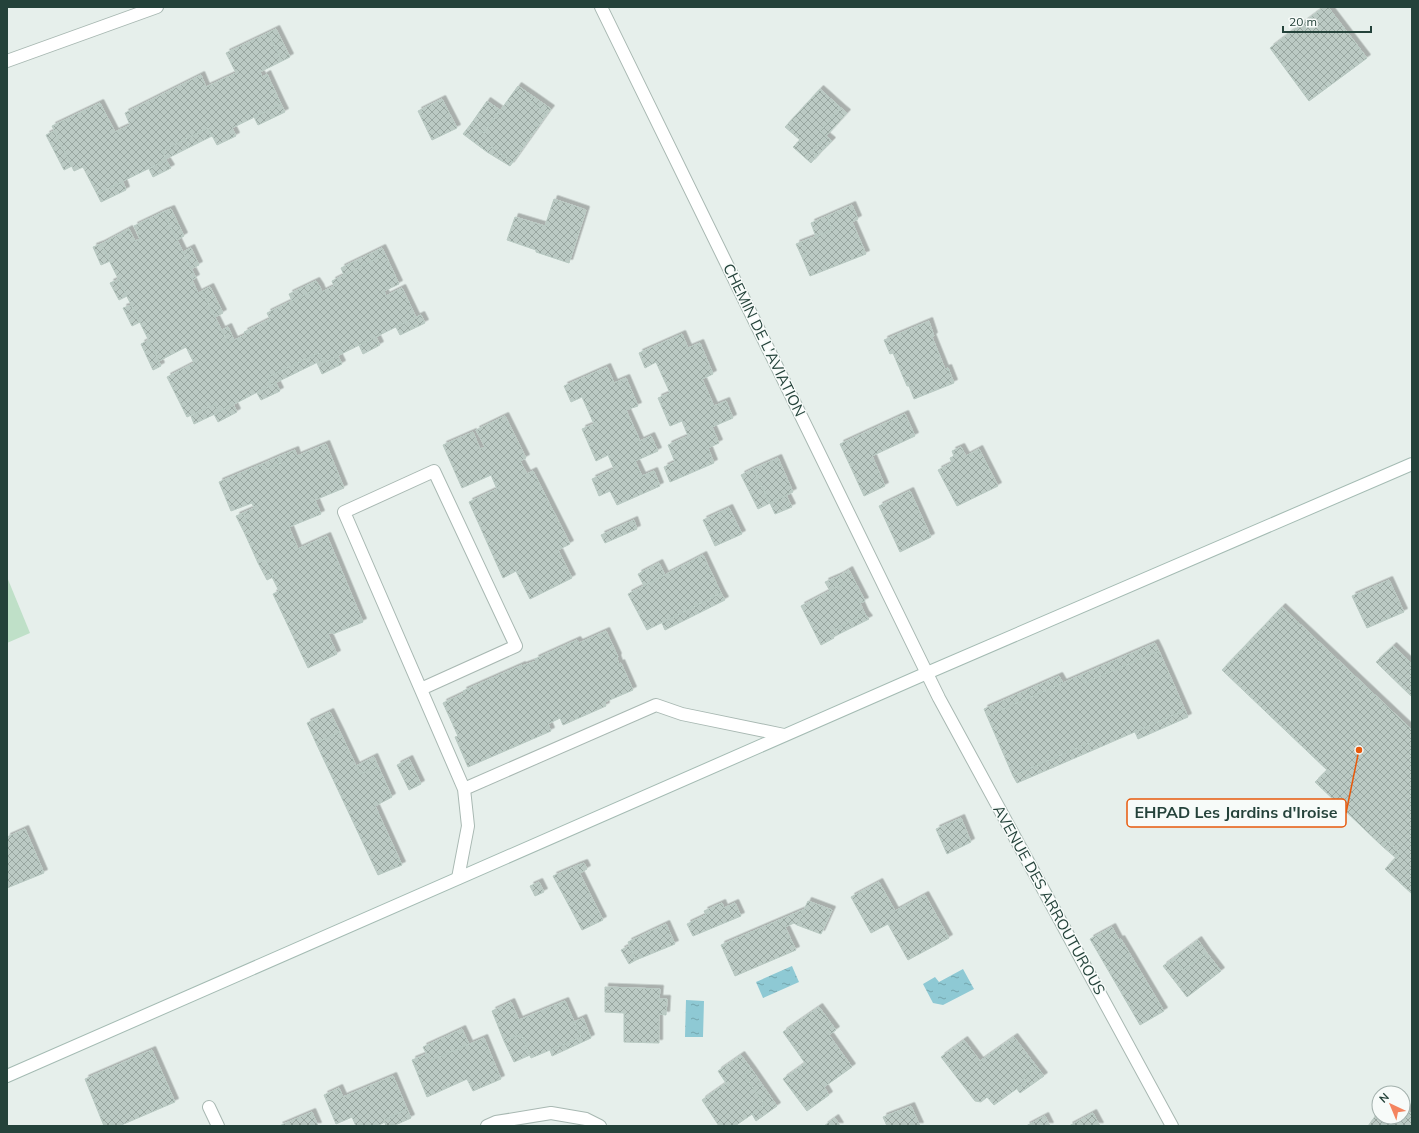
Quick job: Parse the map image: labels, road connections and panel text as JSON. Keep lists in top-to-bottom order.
{
  "streets": {
    "street": ["CHEMIN DE L'AVIATION", "AVENUE DES ARROUTUROUS"]
  },
  "crossings": [
    ["CHEMIN DE L'AVIATION", "AVENUE DES ARROUTUROUS"]
  ],
  "places": ["EHPAD Les Jardins d'Iroise"],
  "scale_bar": "20 m",
  "north": "top left"
}
